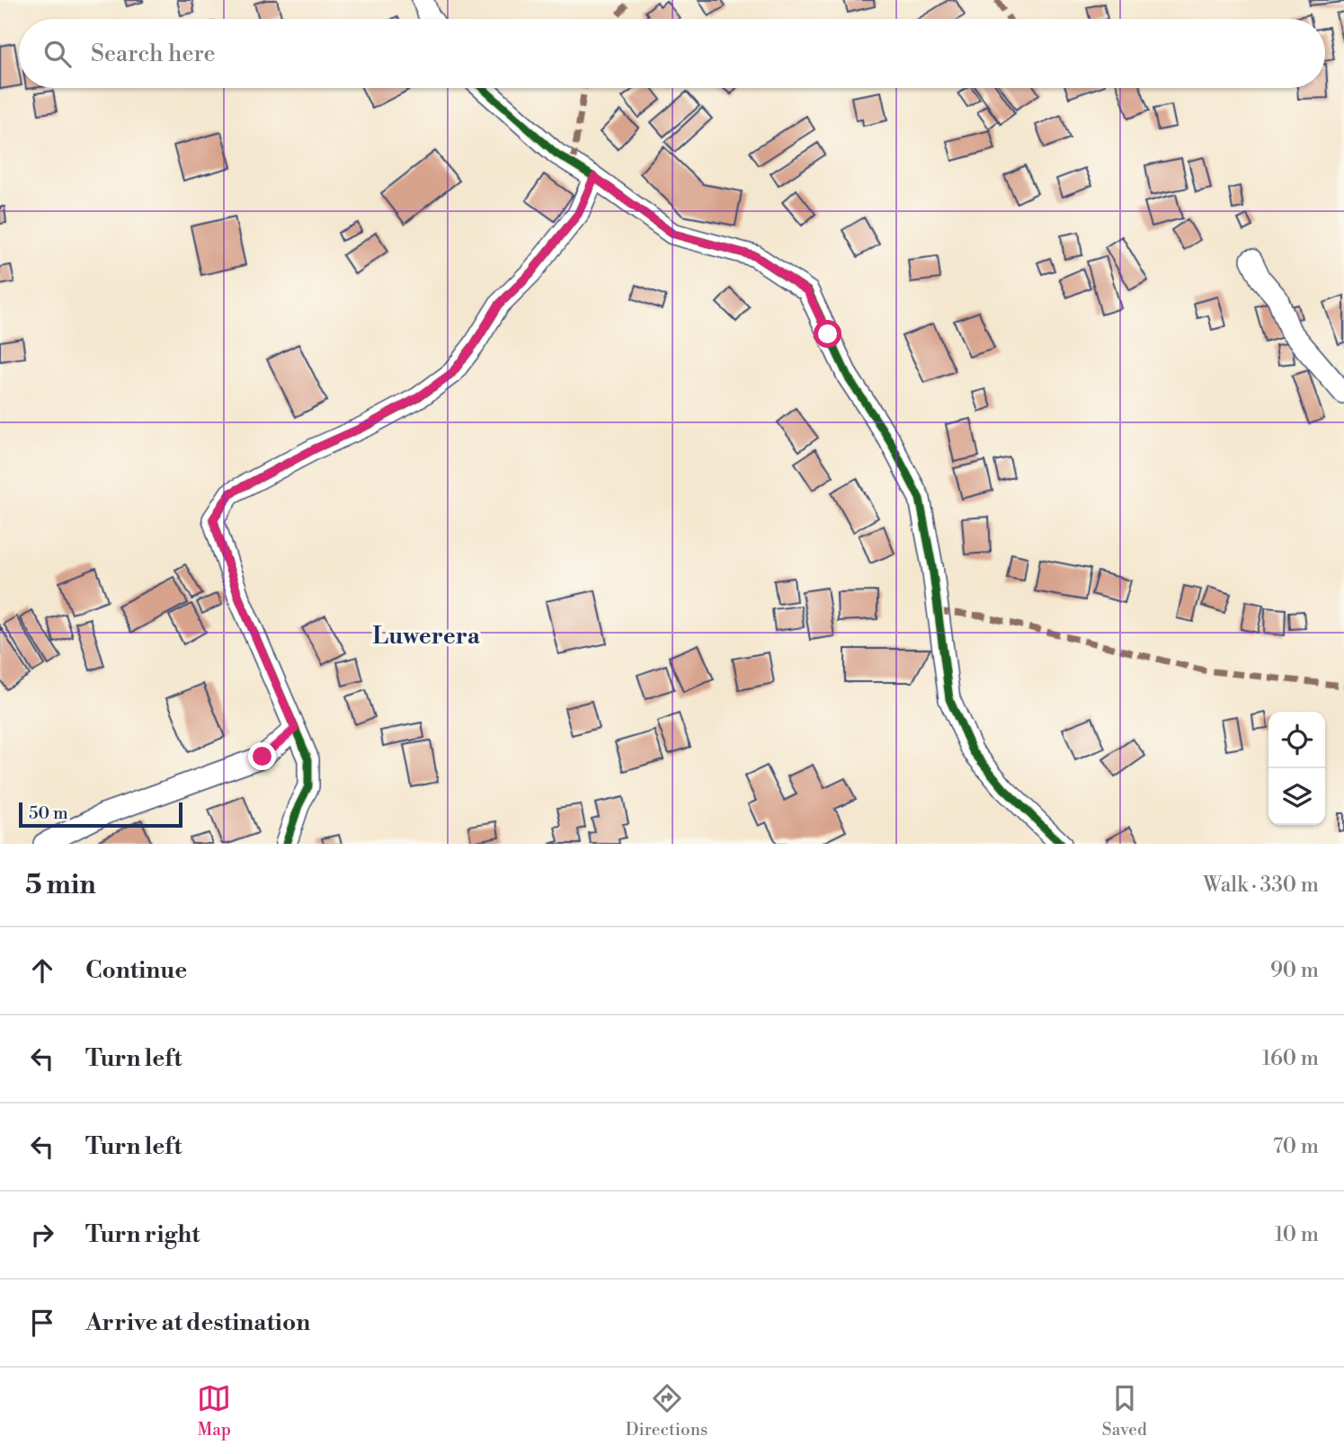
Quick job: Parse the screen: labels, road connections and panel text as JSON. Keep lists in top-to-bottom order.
{
  "districts": ["Luwerera"],
  "scale_bar": "50 m",
  "page": {
    "search": "Search here",
    "scale": "50 m",
    "heading": ["5 min", "Walk · 330 m"],
    "list": [
      ["Continue", "90 m"],
      ["Turn left", "160 m"],
      ["Turn left", "70 m"],
      ["Turn right", "10 m"],
      "Arrive at destination"
    ],
    "nav": ["Map", "Directions", "Saved"]
  }
}
